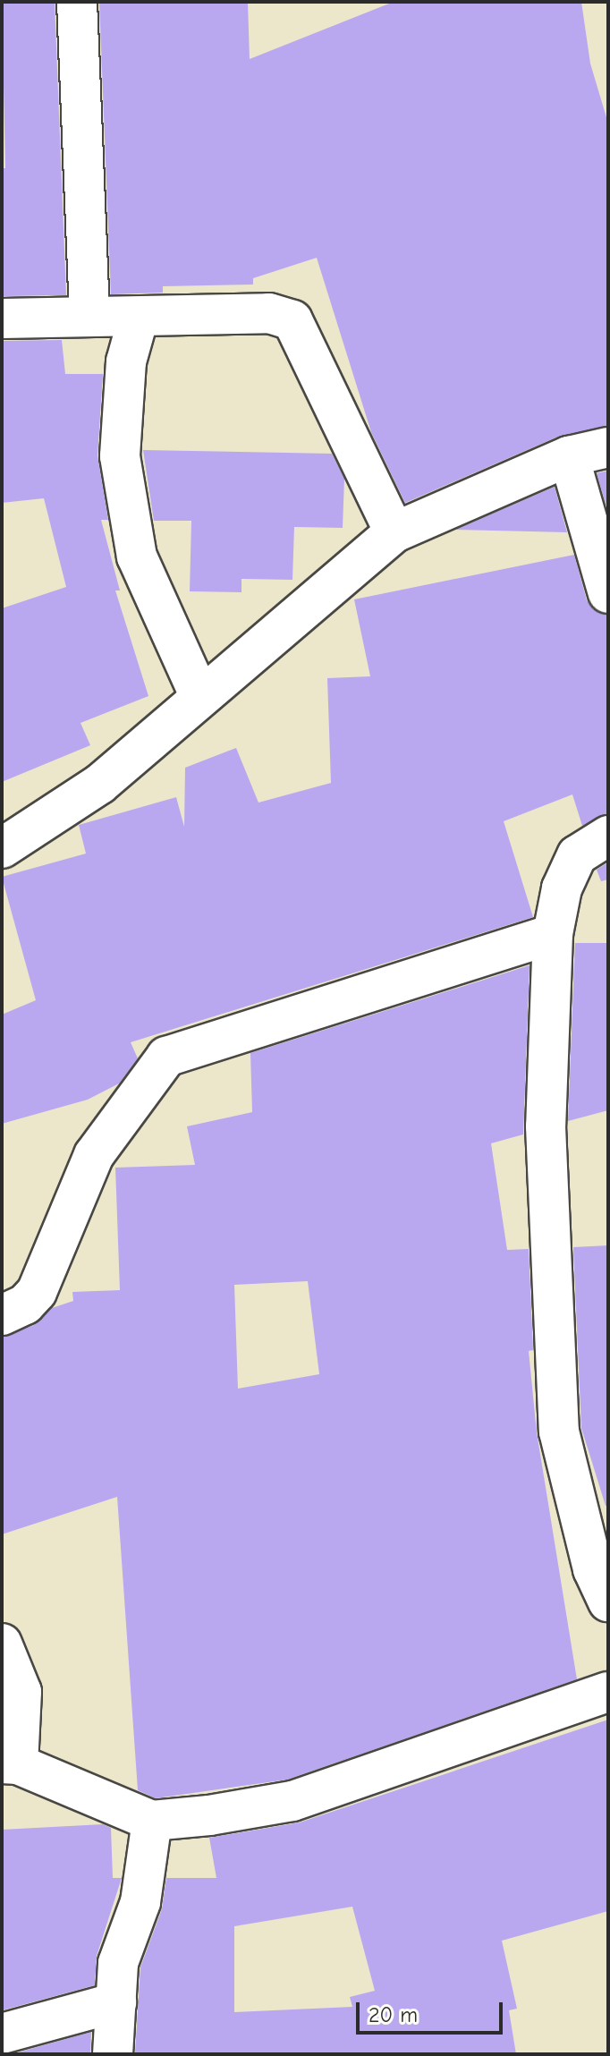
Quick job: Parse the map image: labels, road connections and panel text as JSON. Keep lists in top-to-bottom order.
{
  "scale_bar": "20 m"
}
